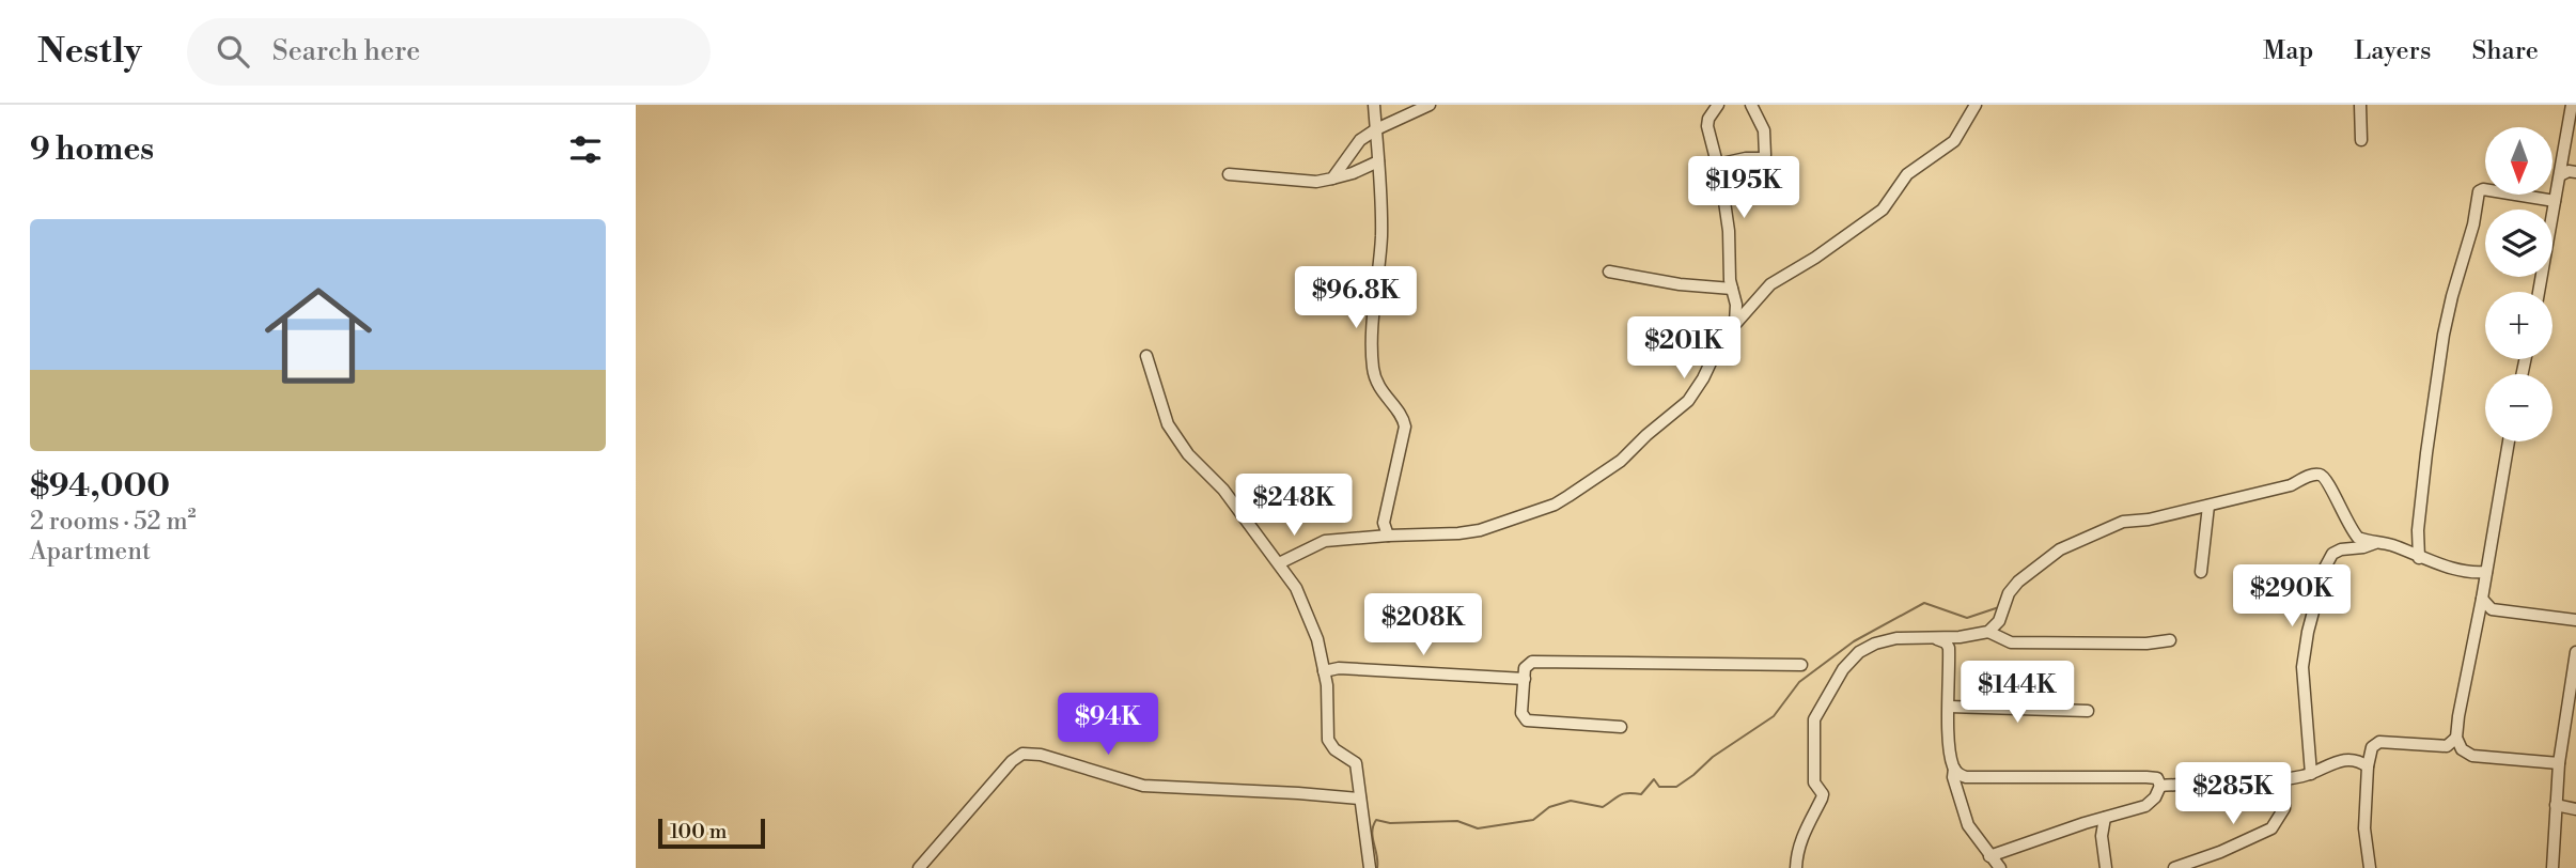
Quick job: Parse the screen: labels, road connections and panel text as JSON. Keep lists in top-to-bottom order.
{
  "scale_bar": "100 m",
  "north": "bottom",
  "page": {
    "header": "Nestly",
    "search": "Search here",
    "nav": ["Map", "Layers", "Share"],
    "heading": "9 homes",
    "map_buttons": ["+", "−"],
    "price": [
      "$195K",
      "$96.8K",
      "$201K",
      "$248K",
      "$290K",
      "$208K",
      "$144K",
      "$94K",
      "$285K"
    ],
    "list": [
      {
        "name": "$94,000",
        "note": "2 rooms · 52 m² · Apartment"
      }
    ],
    "scale": "100 m"
  }
}
